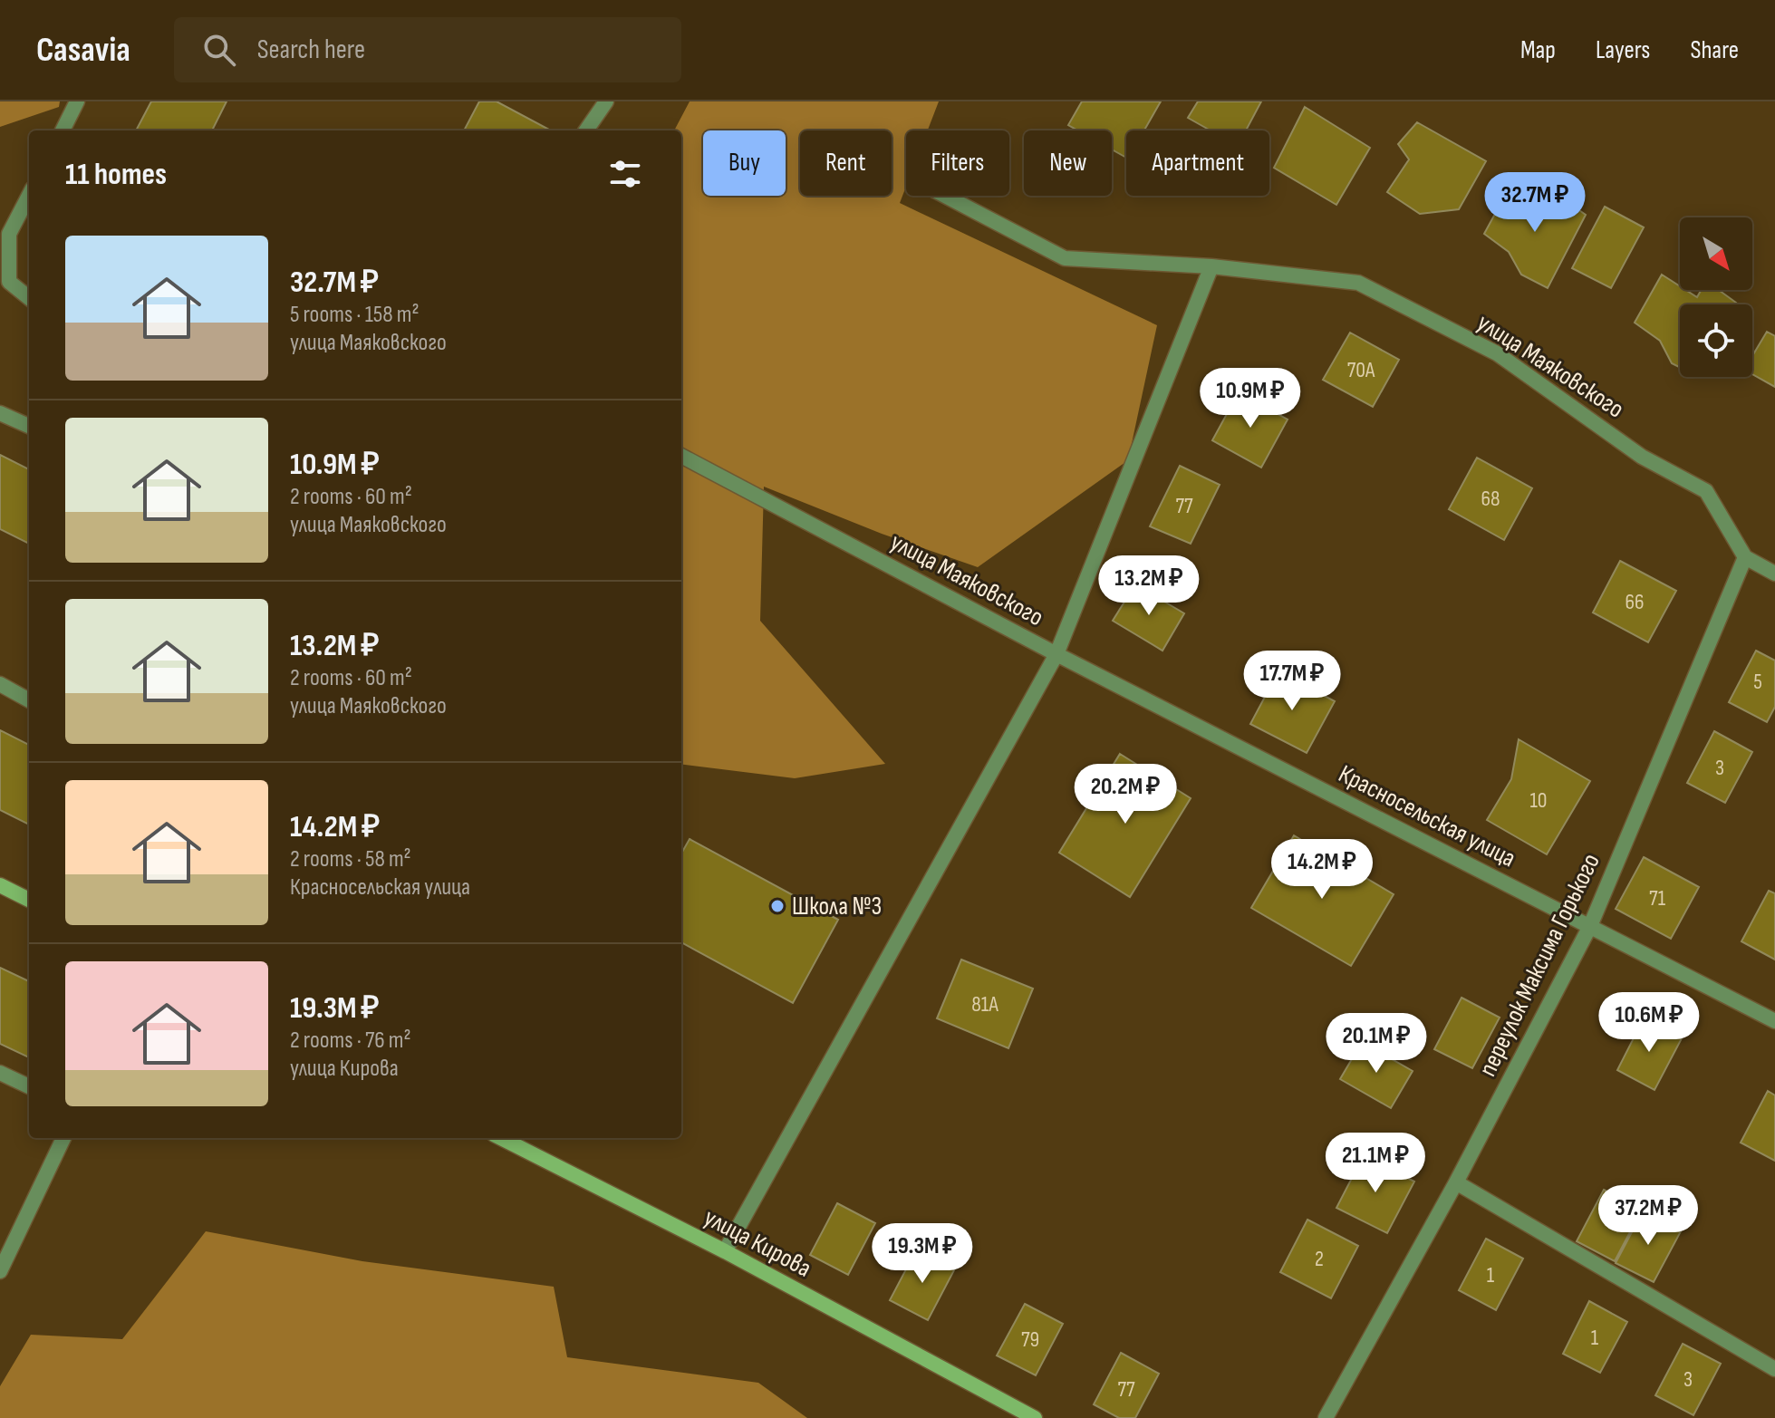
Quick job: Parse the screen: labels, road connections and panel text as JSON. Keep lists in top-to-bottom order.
{
  "streets": {
    "street": [
      "улица Маяковского",
      "Красносельская улица",
      "переулок Максима Горького",
      "улица Кирова"
    ]
  },
  "crossings": [
    ["улица Маяковского", "Красносельская улица"],
    ["улица Маяковского", "переулок Максима Горького"],
    ["Красносельская улица", "переулок Максима Горького"]
  ],
  "places": ["Школа №3"],
  "house_numbers": [
    "70А",
    "68",
    "77",
    "66",
    "5",
    "3",
    "10",
    "71",
    "81А",
    "2",
    "1",
    "1",
    "79",
    "3",
    "77"
  ],
  "north": "bottom right",
  "page": {
    "header": "Casavia",
    "search": "Search here",
    "nav": ["Map", "Layers", "Share"],
    "chip": [
      "Buy",
      "Rent",
      "Filters",
      "New",
      "Apartment"
    ],
    "heading": "11 homes",
    "price": [
      "32.7M ₽",
      "10.9M ₽",
      "13.2M ₽",
      "17.7M ₽",
      "20.2M ₽",
      "14.2M ₽",
      "10.6M ₽",
      "20.1M ₽",
      "21.1M ₽",
      "37.2M ₽",
      "19.3M ₽"
    ],
    "list": [
      {
        "name": "32.7M ₽",
        "note": "5 rooms · 158 m² · улица Маяковского"
      },
      {
        "name": "10.9M ₽",
        "note": "2 rooms · 60 m² · улица Маяковского"
      },
      {
        "name": "13.2M ₽",
        "note": "2 rooms · 60 m² · улица Маяковского"
      },
      {
        "name": "14.2M ₽",
        "note": "2 rooms · 58 m² · Красносельская улица"
      },
      {
        "name": "19.3M ₽",
        "note": "2 rooms · 76 m² · улица Кирова"
      }
    ]
  }
}
